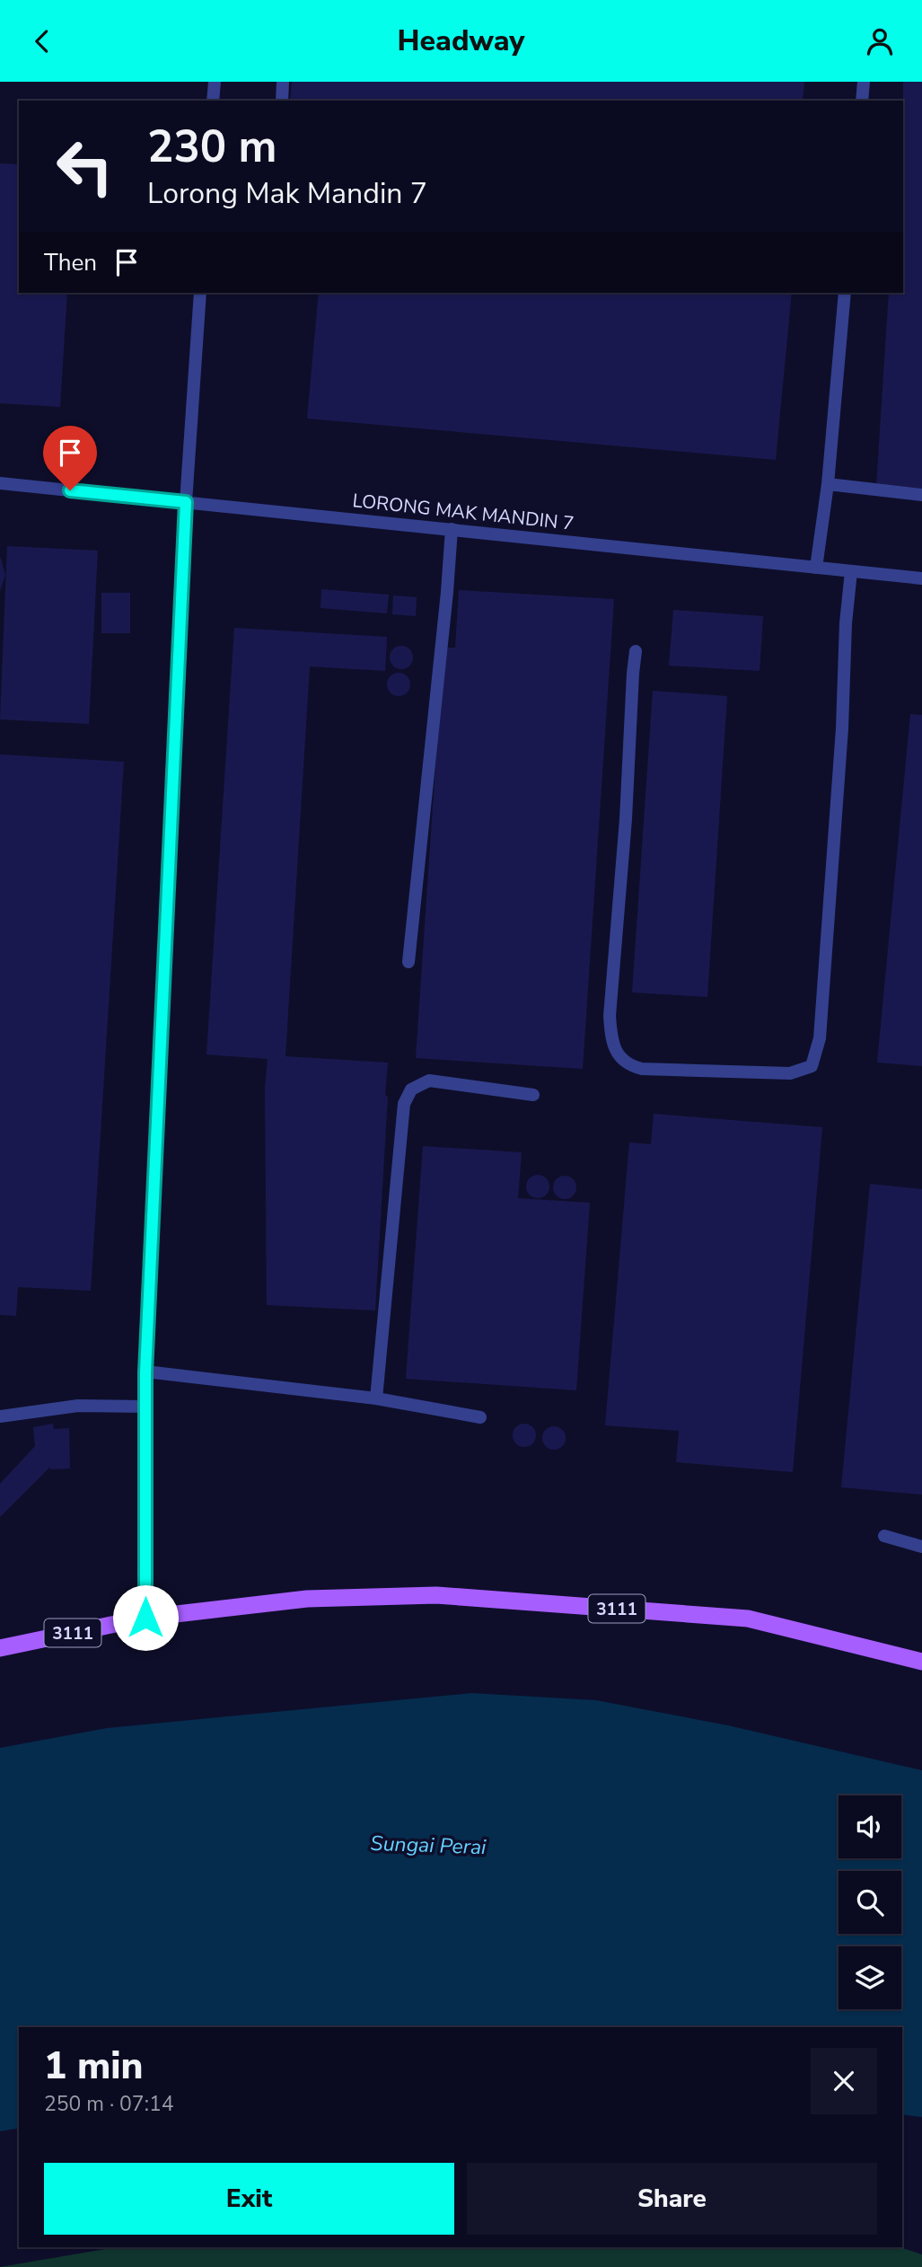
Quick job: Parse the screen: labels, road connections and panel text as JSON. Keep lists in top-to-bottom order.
{
  "streets": {
    "main road": ["3111"],
    "street": ["LORONG MAK MANDIN 7"]
  },
  "water": ["Sungai Perai"],
  "page": {
    "header": "Headway",
    "turn": ["230 m", "Lorong Mak Mandin 7"],
    "then": "Then",
    "heading": ["1 min", "250 m · 07:14"],
    "buttons": ["Exit", "Share"]
  }
}
